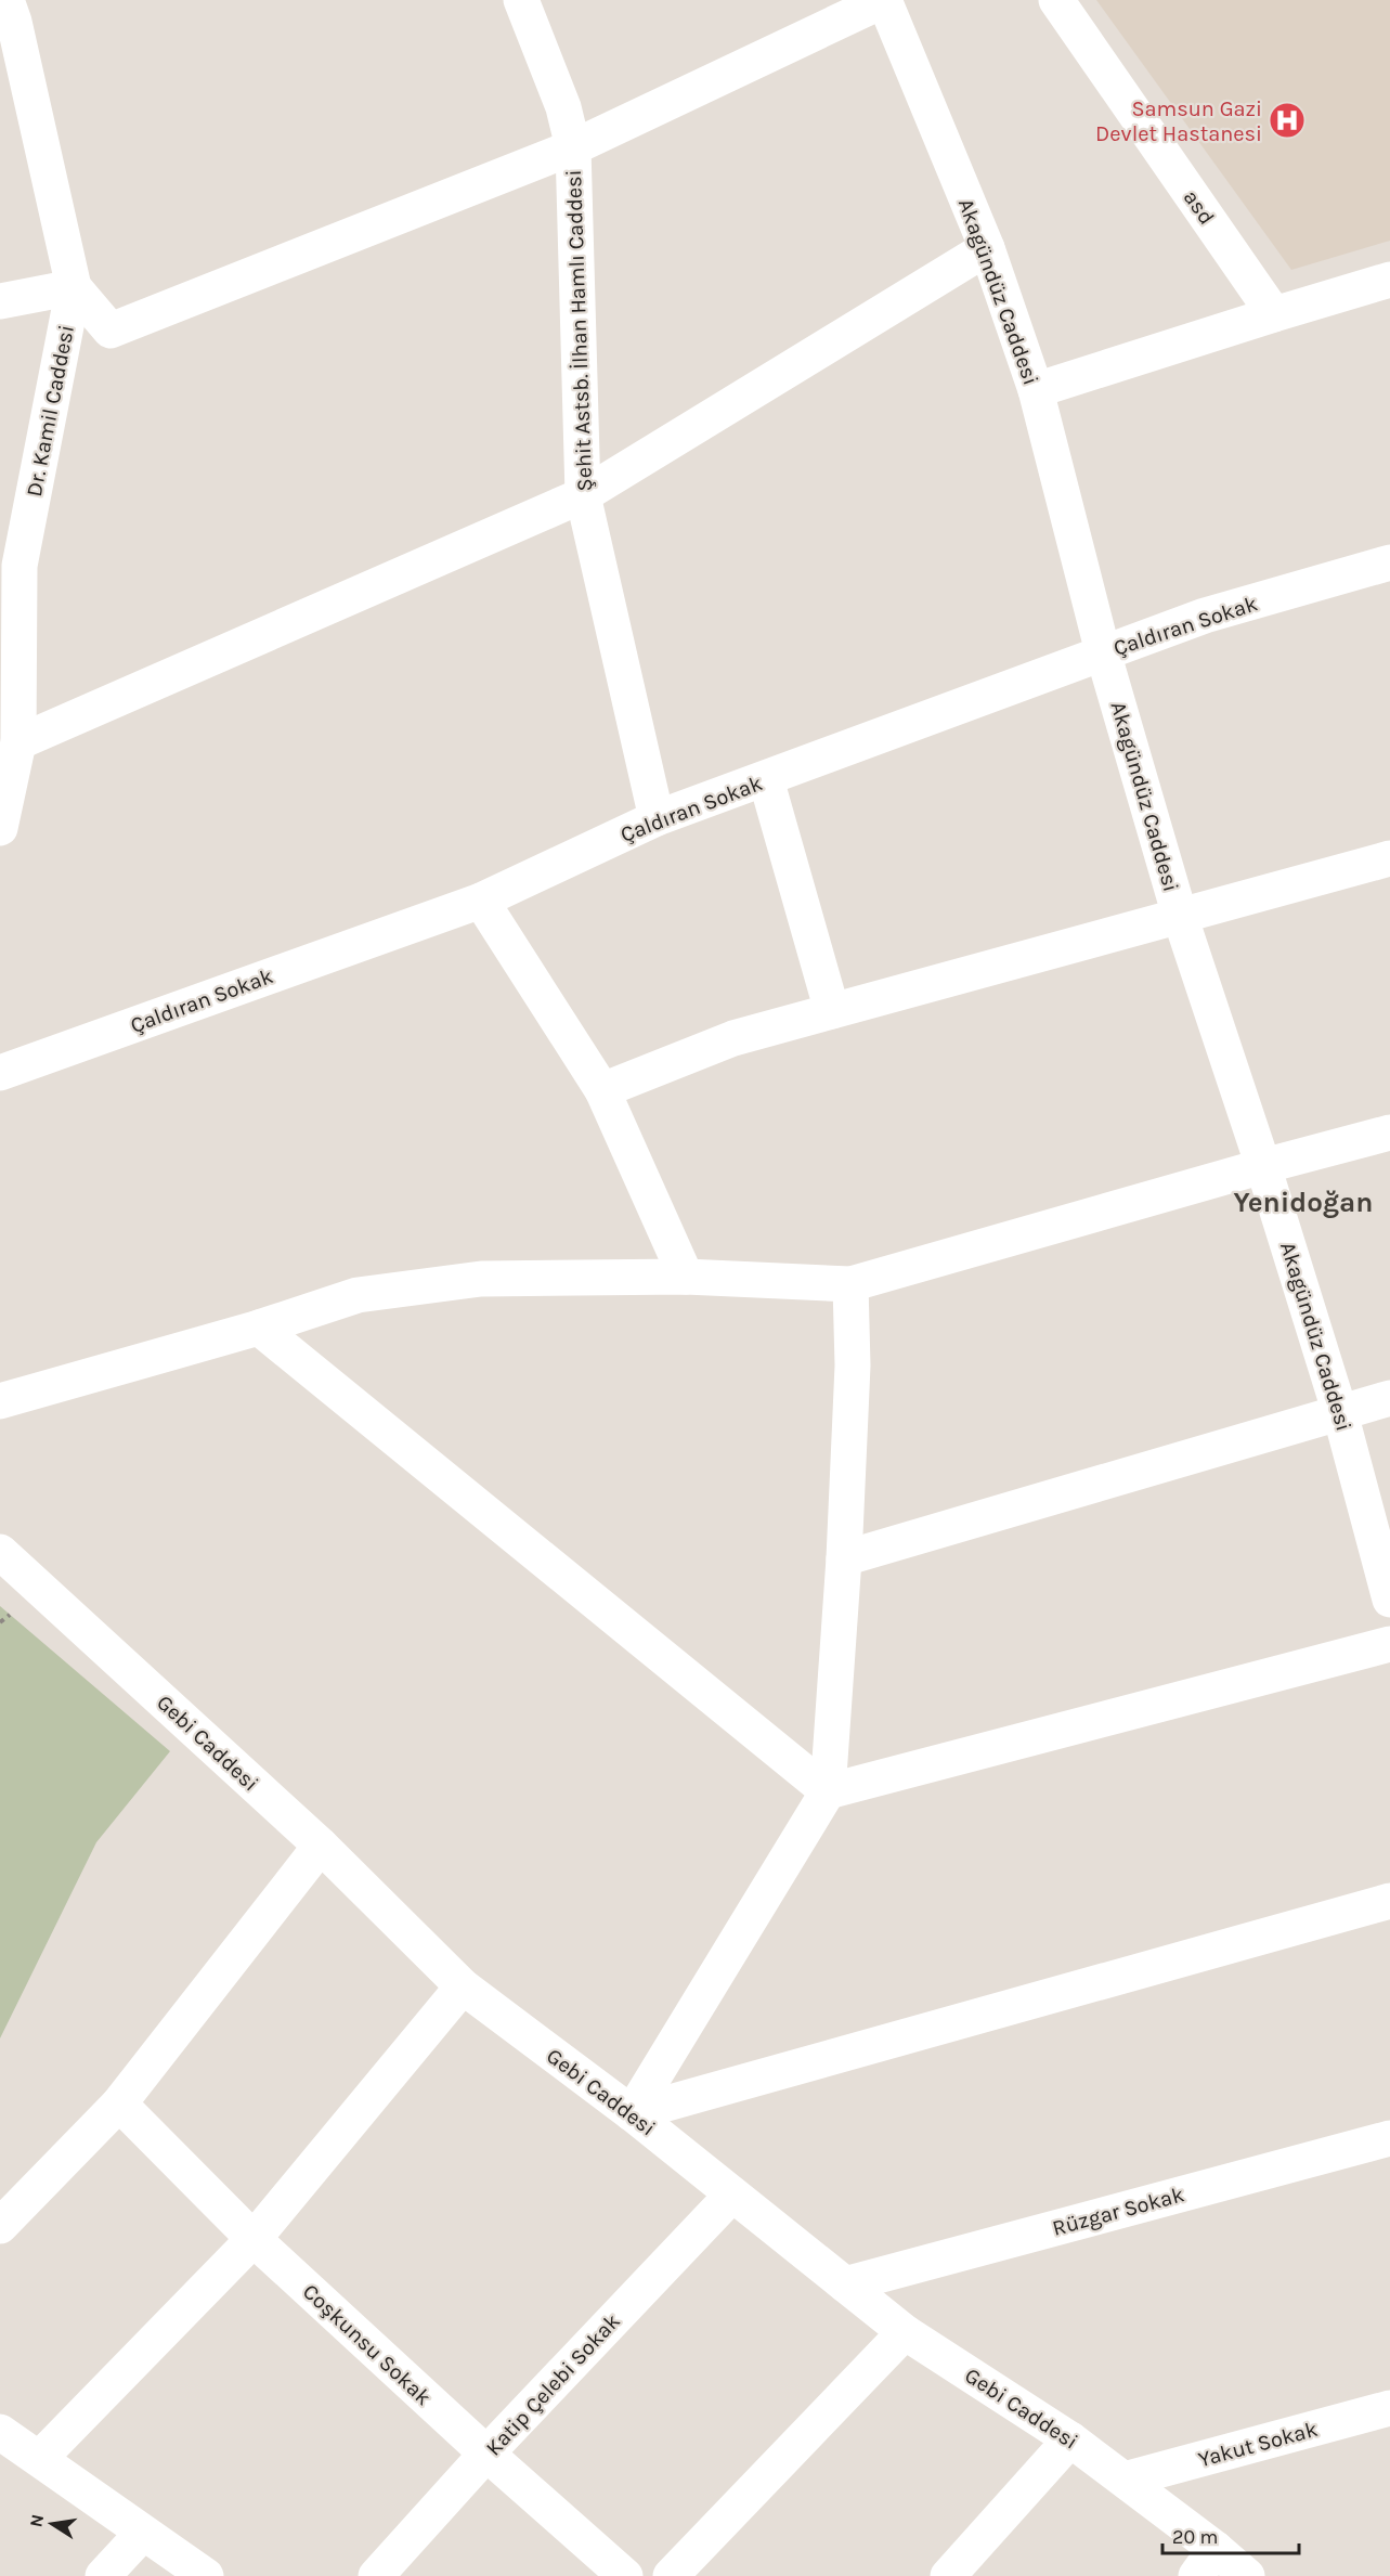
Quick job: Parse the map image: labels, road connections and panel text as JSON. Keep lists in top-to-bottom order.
{
  "streets": {
    "street": [
      "asd",
      "Akagündüz Caddesi",
      "Şehit Astsb. İlhan Hamlı Caddesi",
      "Dr. Kamil Caddesi",
      "Çaldıran Sokak",
      "Gebi Caddesi",
      "Rüzgar Sokak",
      "Coşkunsu Sokak",
      "Katip Çelebi Sokak",
      "Yakut Sokak"
    ]
  },
  "crossings": [
    ["Akagündüz Caddesi", "Çaldıran Sokak"],
    ["Şehit Astsb. İlhan Hamlı Caddesi", "Çaldıran Sokak"],
    ["Gebi Caddesi", "Rüzgar Sokak"],
    ["Gebi Caddesi", "Katip Çelebi Sokak"],
    ["Gebi Caddesi", "Yakut Sokak"],
    ["Coşkunsu Sokak", "Katip Çelebi Sokak"]
  ],
  "districts": ["Yenidoğan"],
  "places": {
    "hospital": ["Samsun Gazi Devlet Hastanesi"]
  },
  "scale_bar": "20 m",
  "north": "left"
}
